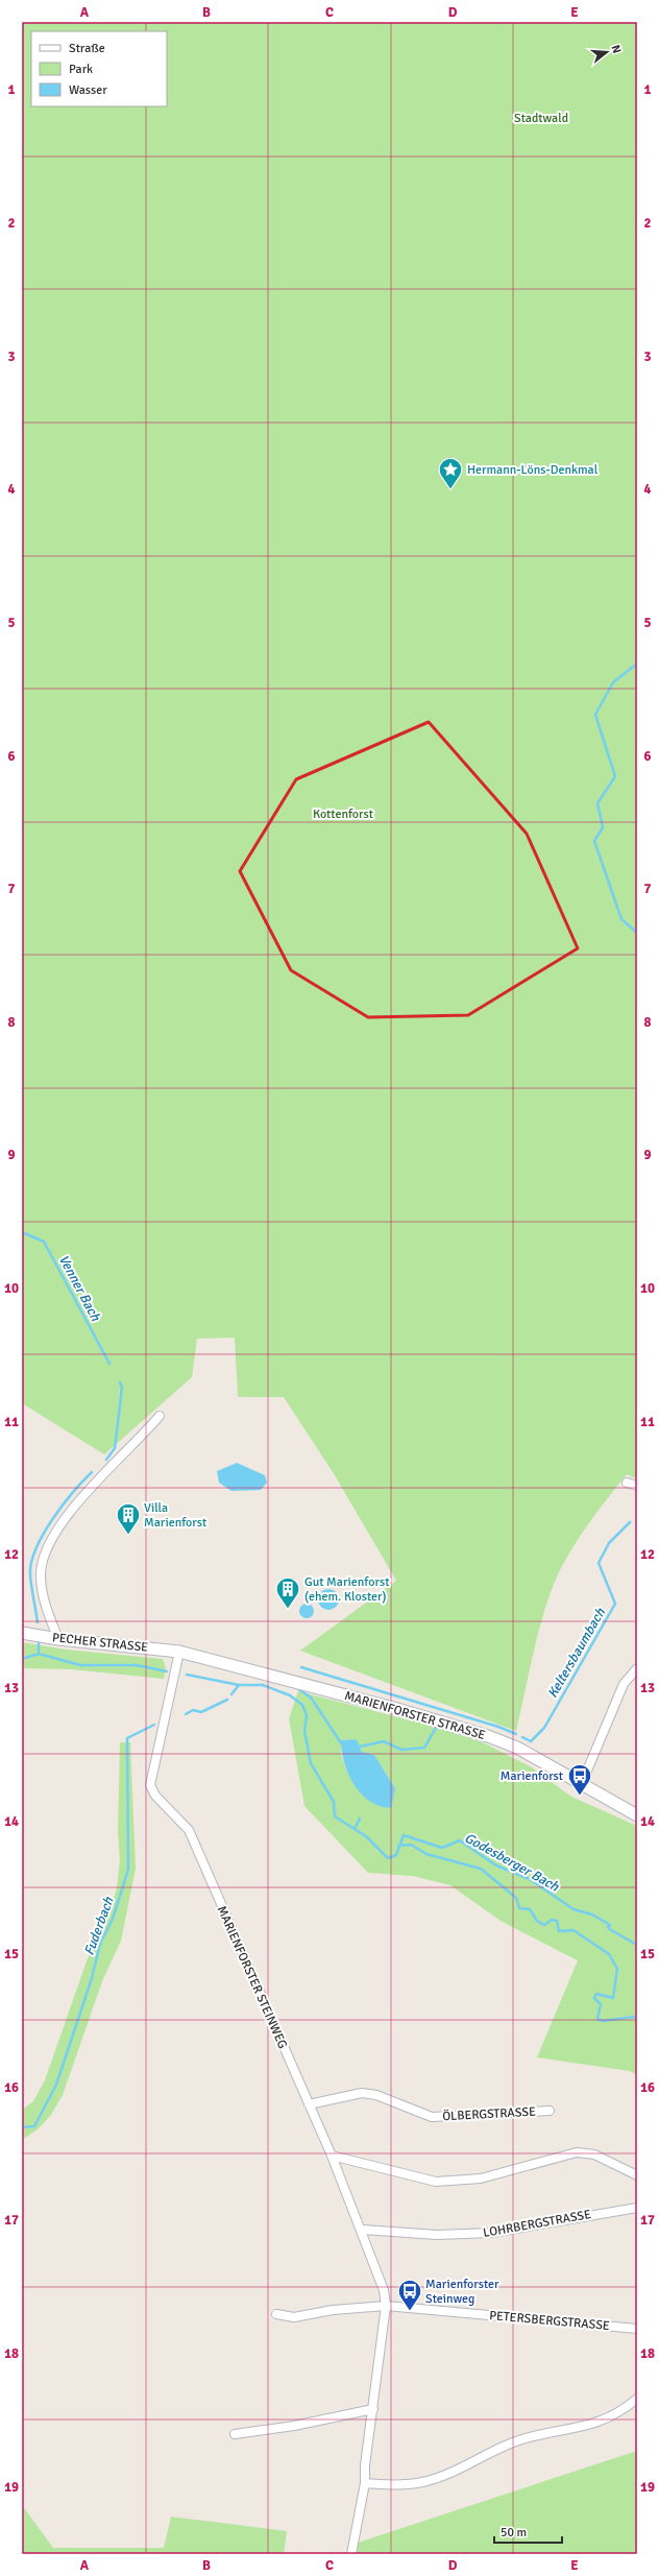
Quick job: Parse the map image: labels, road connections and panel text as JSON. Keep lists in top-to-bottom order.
{
  "streets": {
    "main road": ["PECHER STRASSE", "MARIENFORSTER STRASSE"],
    "street": [
      "MARIENFORSTER STEINWEG",
      "ÖLBERGSTRASSE",
      "LOHRBERGSTRASSE",
      "PETERSBERGSTRASSE"
    ]
  },
  "crossings": [
    ["PECHER STRASSE", "MARIENFORSTER STRASSE"],
    ["PECHER STRASSE", "MARIENFORSTER STEINWEG"],
    ["MARIENFORSTER STRASSE", "MARIENFORSTER STEINWEG"],
    ["MARIENFORSTER STEINWEG", "ÖLBERGSTRASSE"],
    ["MARIENFORSTER STEINWEG", "LOHRBERGSTRASSE"],
    ["MARIENFORSTER STEINWEG", "PETERSBERGSTRASSE"]
  ],
  "water": [
    "Venner Bach",
    "Keltersbaumbach",
    "Godesberger Bach",
    "Fuderbach"
  ],
  "parks": ["Stadtwald", "Kottenforst"],
  "places": {
    "place": ["Hermann-Löns-Denkmal"],
    "building": ["Villa Marienforst", "Gut Marienforst (ehem. Kloster)"],
    "bus stop": ["Marienforst", "Marienforster Steinweg"]
  },
  "legend": ["Straße", "Park", "Wasser"],
  "scale_bar": "50 m",
  "north": "right",
  "grid": {
    "columns": [
      "A",
      "B",
      "C",
      "D",
      "E"
    ],
    "rows": [
      "1",
      "2",
      "3",
      "4",
      "5",
      "6",
      "7",
      "8",
      "9",
      "10",
      "11",
      "12",
      "13",
      "14",
      "15",
      "16",
      "17",
      "18",
      "19"
    ]
  }
}
